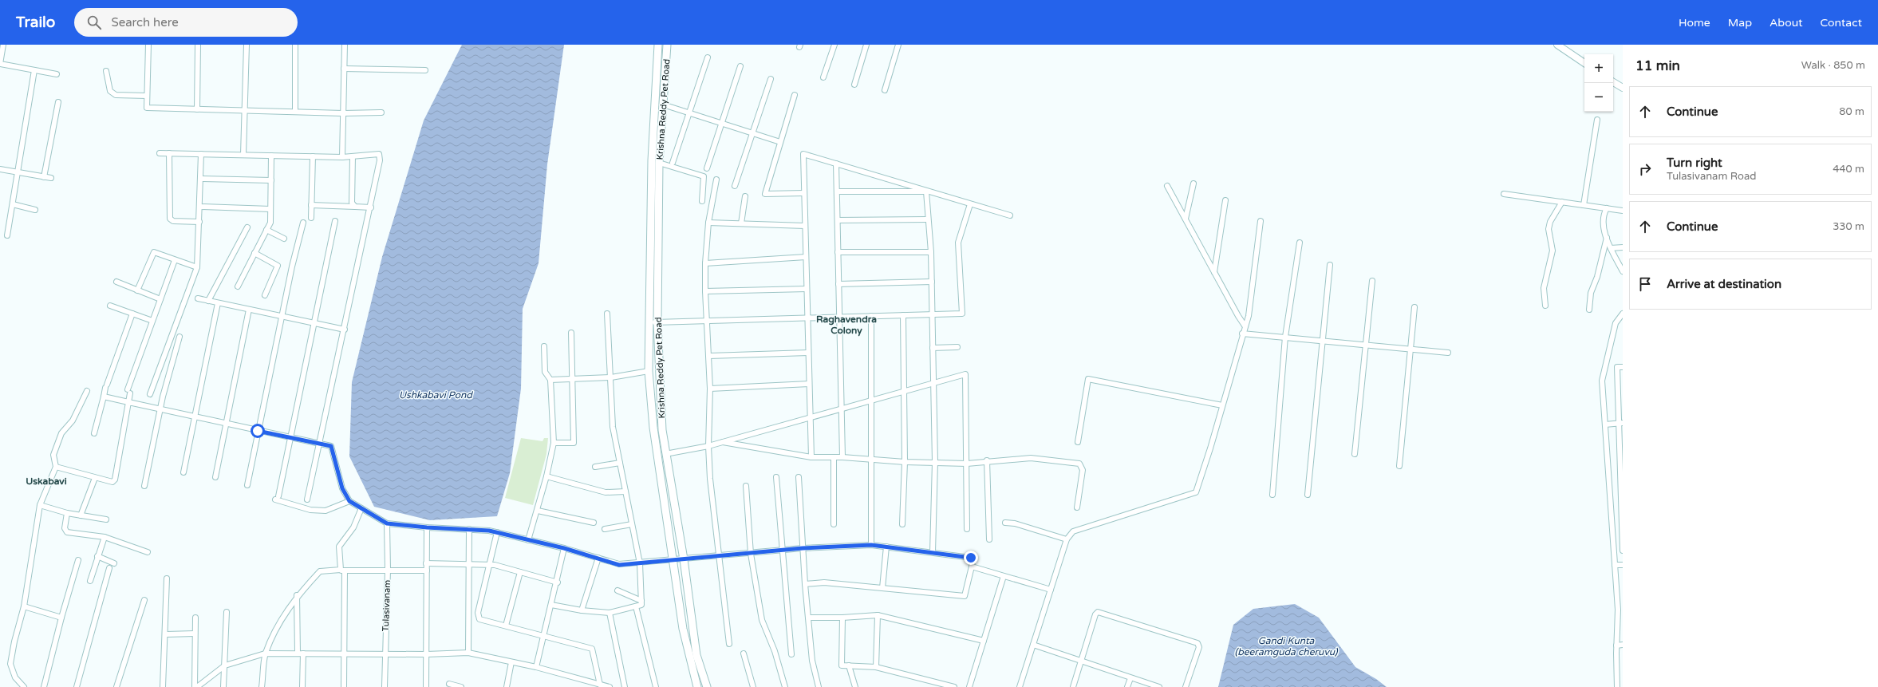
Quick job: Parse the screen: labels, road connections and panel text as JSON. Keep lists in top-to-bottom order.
{
  "streets": {
    "main road": ["Krishna Reddy Pet Road"],
    "street": ["Tulasivanam"]
  },
  "districts": ["Raghavendra Colony", "Uskabavi"],
  "water": ["Ushkabavi Pond", "Gandi Kunta (beeramguda cheruvu)"],
  "page": {
    "header": "Trailo",
    "search": "Search here",
    "nav": [
      "Home",
      "Map",
      "About",
      "Contact"
    ],
    "heading": ["11 min", "Walk · 850 m"],
    "map_buttons": ["+", "−"],
    "list": [
      ["Continue", "80 m"],
      ["Turn right", "Tulasivanam Road", "440 m"],
      ["Continue", "330 m"],
      "Arrive at destination"
    ]
  }
}
